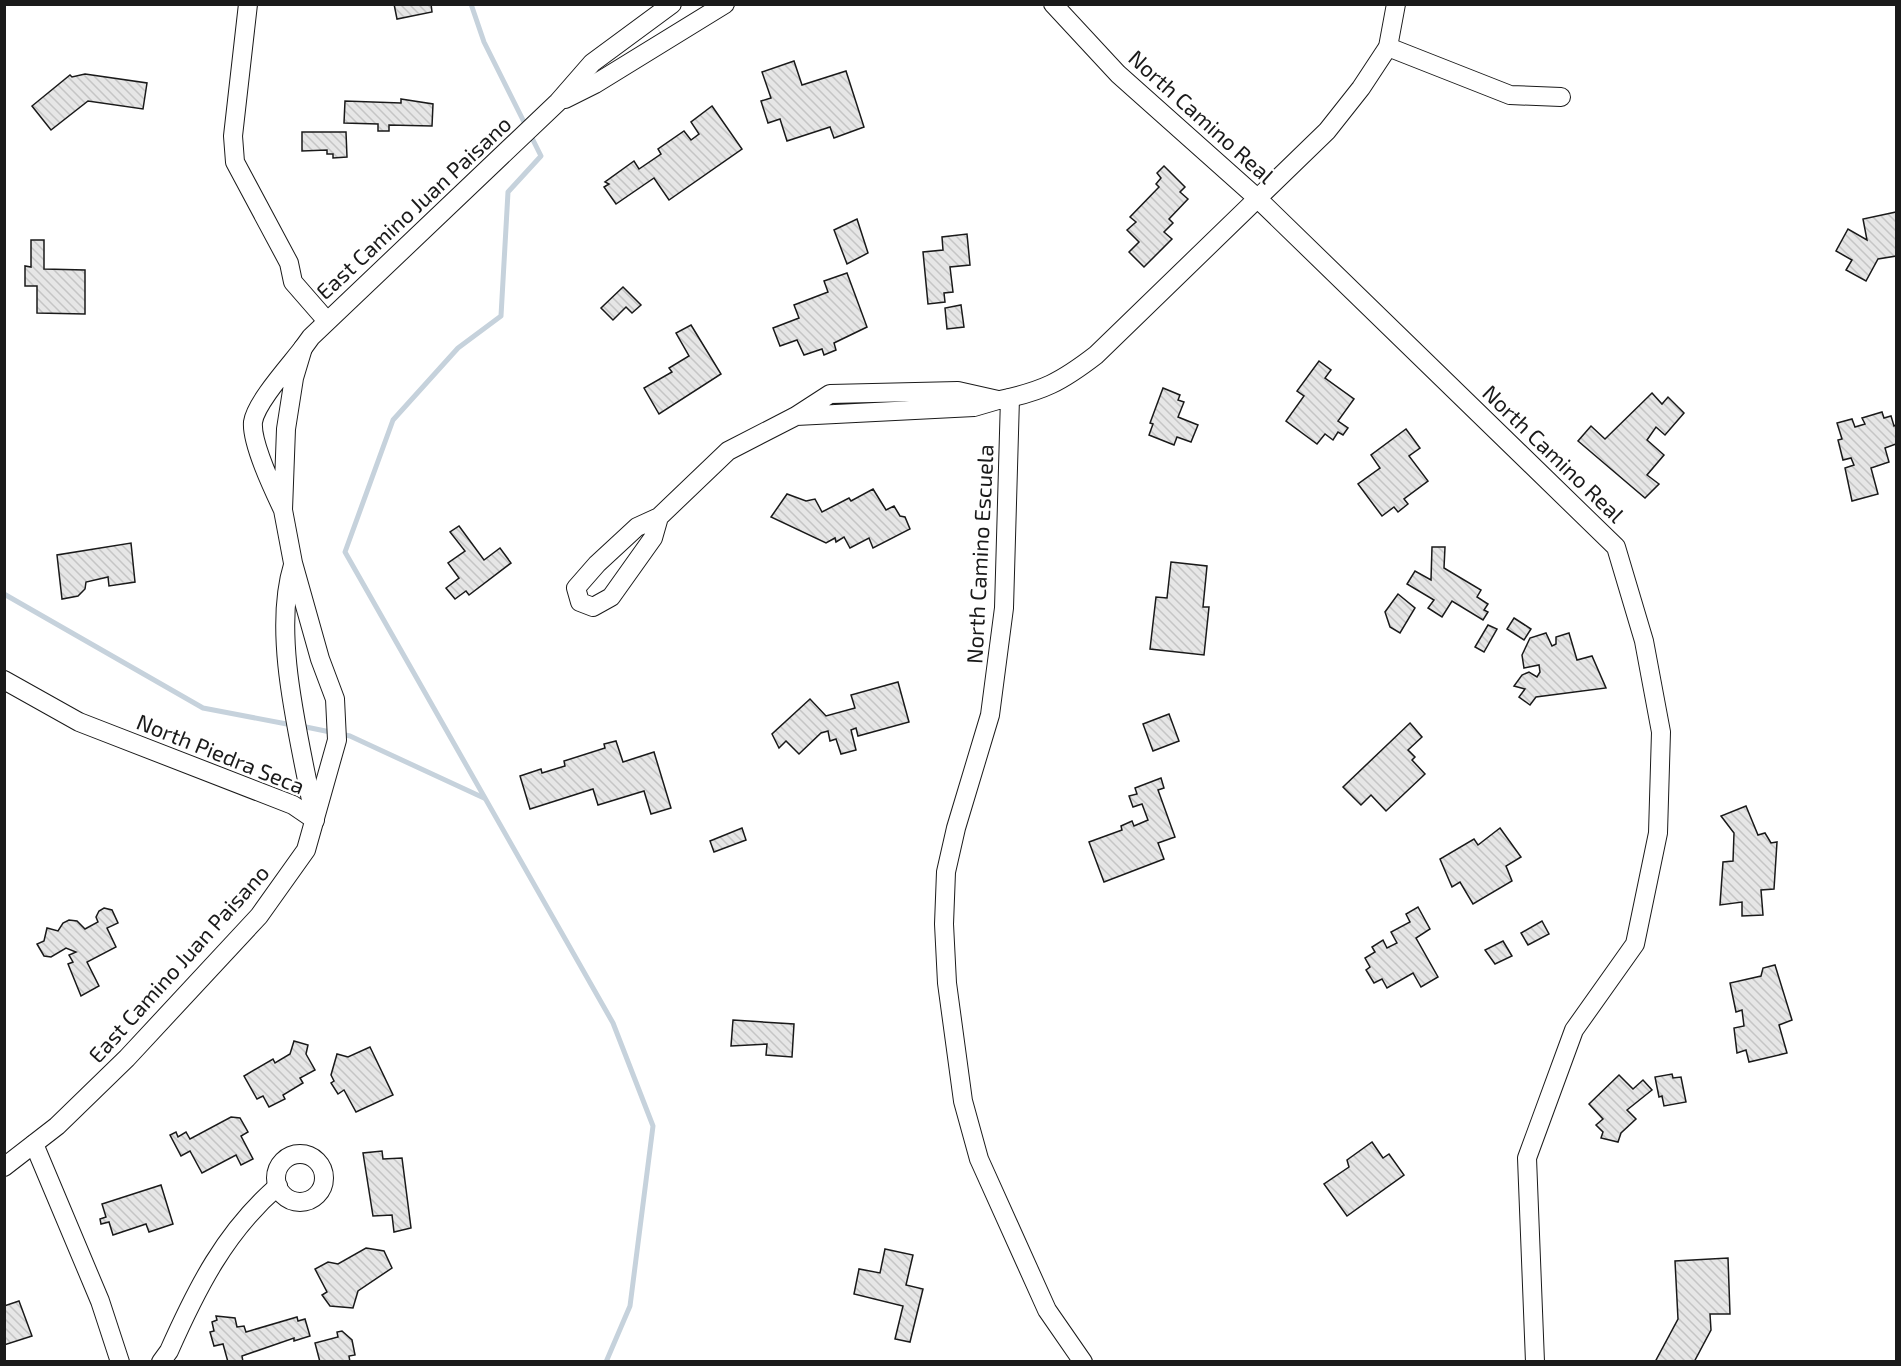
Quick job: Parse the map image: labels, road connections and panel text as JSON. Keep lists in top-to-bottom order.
{
  "streets": {
    "street": [
      "North Camino Real",
      "East Camino Juan Paisano",
      "North Camino Escuela",
      "North Piedra Seca"
    ]
  },
  "crossings": [
    ["East Camino Juan Paisano", "North Piedra Seca"]
  ]
}
